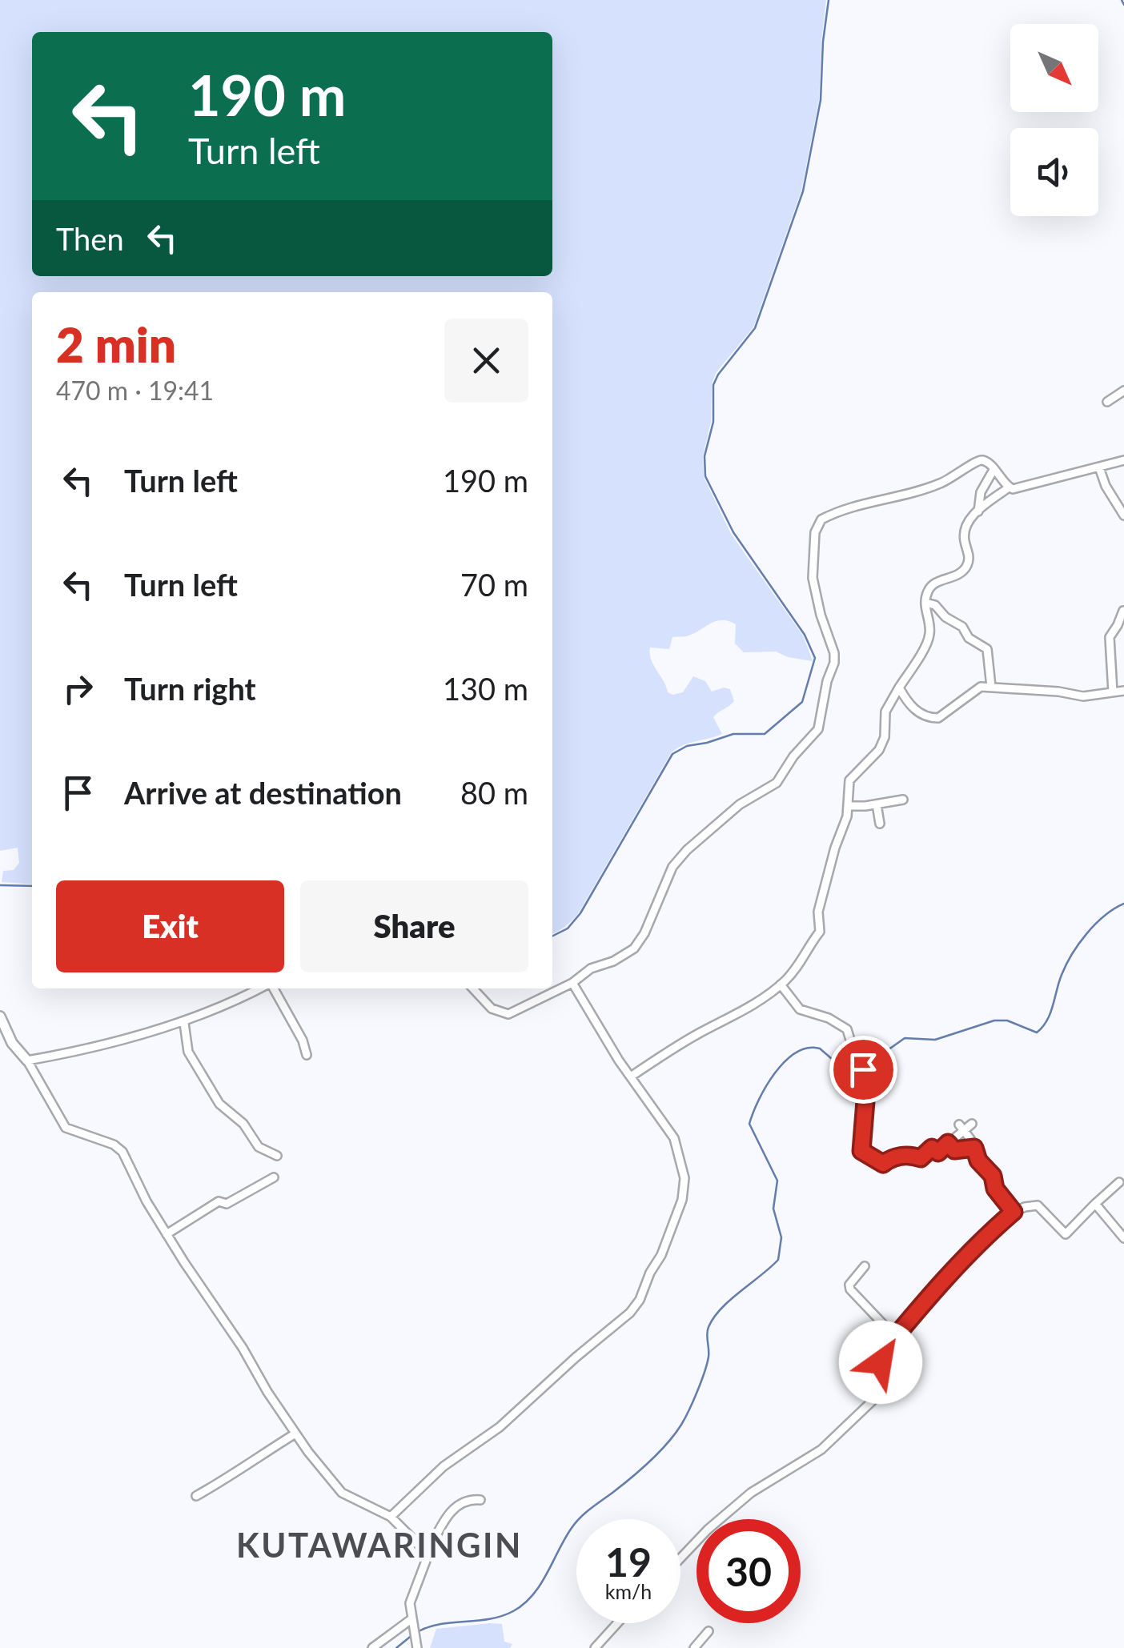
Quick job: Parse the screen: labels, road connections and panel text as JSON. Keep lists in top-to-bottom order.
{
  "districts": ["KUTAWARINGIN"],
  "north": "bottom right",
  "page": {
    "turn": ["190 m", "Turn left"],
    "then": "Then",
    "heading": ["2 min", "470 m · 19:41"],
    "list": [
      {
        "name": "Turn left",
        "value": "190 m"
      },
      {
        "name": "Turn left",
        "value": "70 m"
      },
      {
        "name": "Turn right",
        "value": "130 m"
      },
      {
        "name": "Arrive at destination",
        "value": "80 m"
      }
    ],
    "buttons": ["Exit", "Share"],
    "speed": "19 km/h",
    "limit": "30"
  }
}
